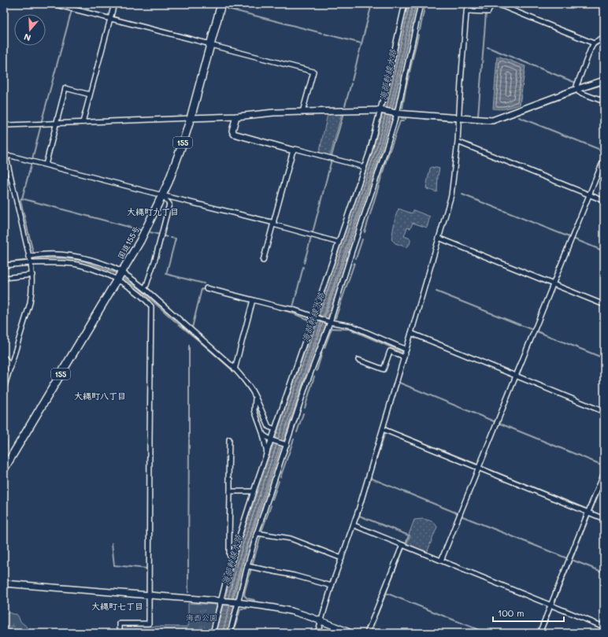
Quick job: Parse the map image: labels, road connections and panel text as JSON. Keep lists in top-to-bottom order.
{
  "streets": {
    "highway": ["155", "国道155号"]
  },
  "districts": ["大縄町九丁目", "大縄町八丁目", "大縄町七丁目"],
  "water": ["海部幹線水路"],
  "parks": ["海西公園"],
  "scale_bar": "100 m",
  "north": "bottom"
}
